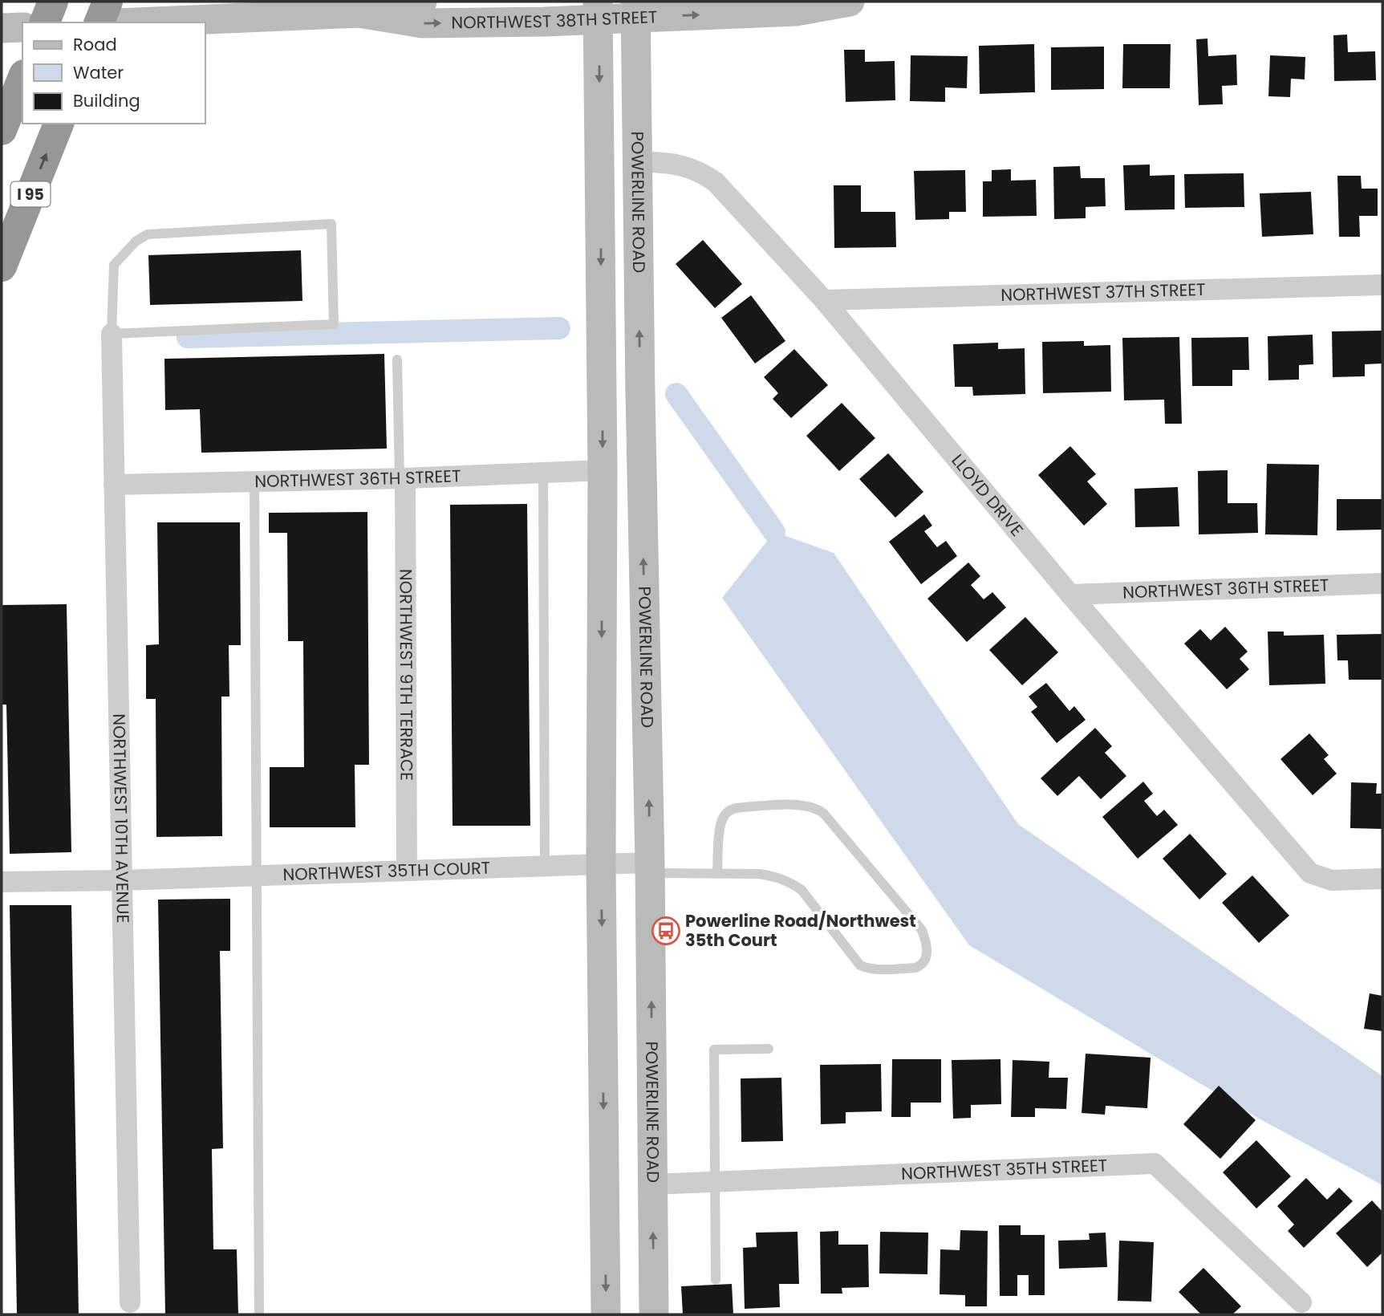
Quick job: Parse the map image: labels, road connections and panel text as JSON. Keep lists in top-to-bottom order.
{
  "streets": {
    "highway": ["I 95"],
    "main road": ["NORTHWEST 38TH STREET", "POWERLINE ROAD"],
    "street": [
      "NORTHWEST 37TH STREET",
      "NORTHWEST 36TH STREET",
      "LLOYD DRIVE",
      "NORTHWEST 9TH TERRACE",
      "NORTHWEST 10TH AVENUE",
      "NORTHWEST 35TH COURT",
      "NORTHWEST 35TH STREET"
    ]
  },
  "crossings": [
    ["NORTHWEST 38TH STREET", "POWERLINE ROAD"],
    ["POWERLINE ROAD", "LLOYD DRIVE"],
    ["POWERLINE ROAD", "NORTHWEST 35TH COURT"],
    ["POWERLINE ROAD", "NORTHWEST 35TH STREET"],
    ["NORTHWEST 37TH STREET", "LLOYD DRIVE"],
    ["NORTHWEST 36TH STREET", "LLOYD DRIVE"],
    ["NORTHWEST 36TH STREET", "NORTHWEST 9TH TERRACE"],
    ["NORTHWEST 36TH STREET", "NORTHWEST 10TH AVENUE"],
    ["NORTHWEST 9TH TERRACE", "NORTHWEST 35TH COURT"],
    ["NORTHWEST 10TH AVENUE", "NORTHWEST 35TH COURT"]
  ],
  "one_way": ["NORTHWEST 38TH STREET"],
  "places": {
    "bus stop": ["Powerline Road/Northwest 35th Court"]
  },
  "legend": ["Road", "Water", "Building"]
}
